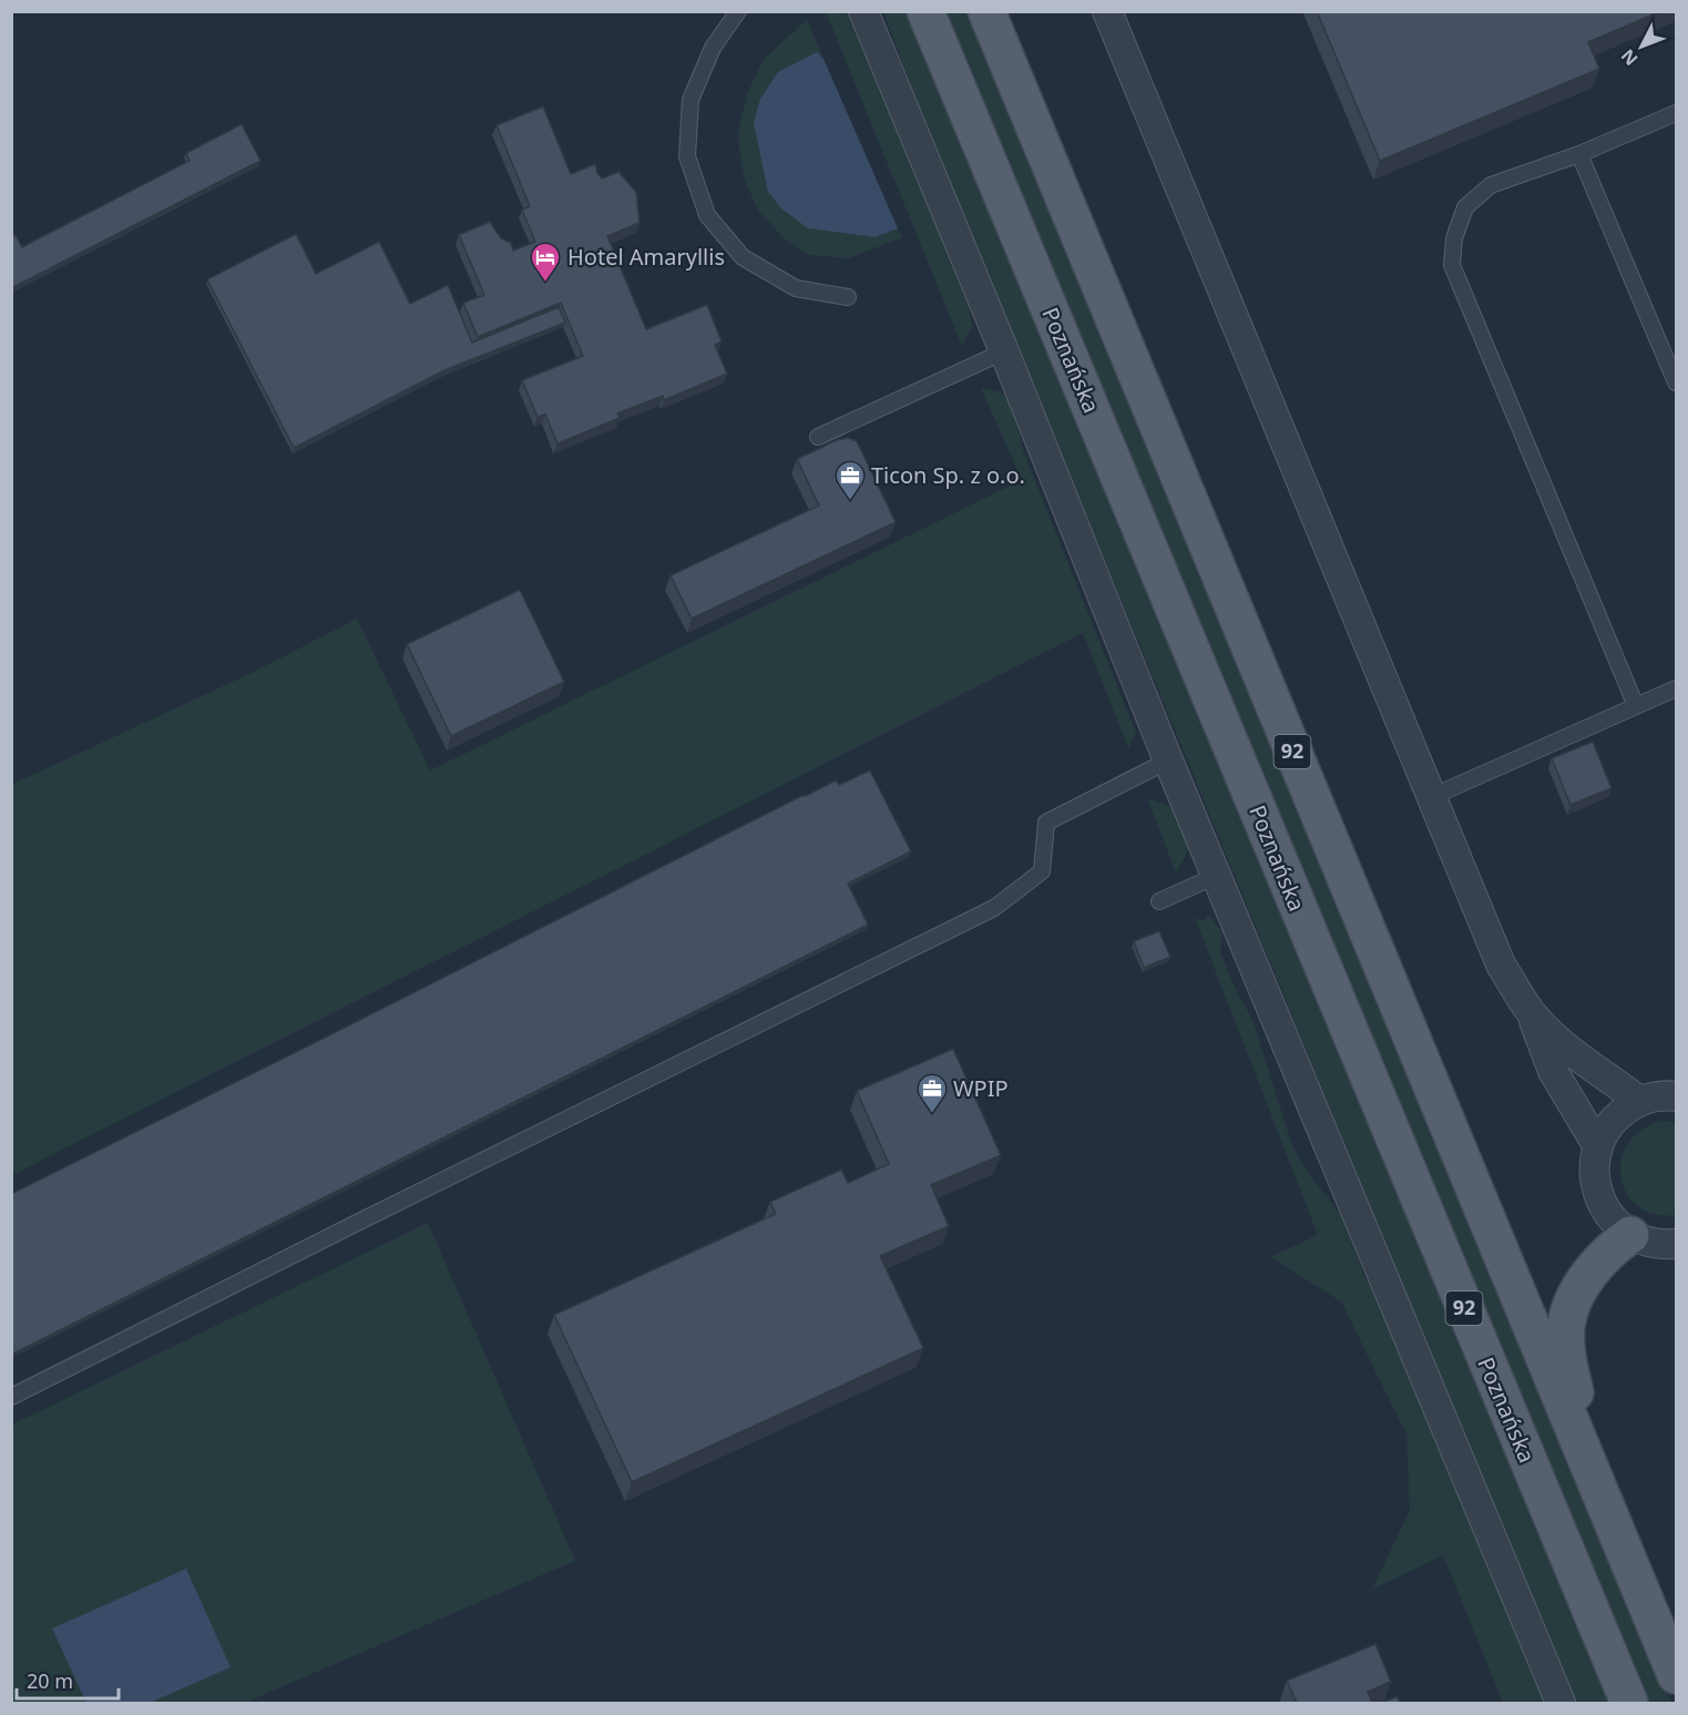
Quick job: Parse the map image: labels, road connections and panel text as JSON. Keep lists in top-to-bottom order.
{
  "streets": {
    "main road": ["Poznańska", "92"]
  },
  "places": {
    "hotel": ["Hotel Amaryllis"],
    "office": ["Ticon Sp. z o.o.", "WPIP"]
  },
  "scale_bar": "20 m",
  "north": "bottom left"
}
